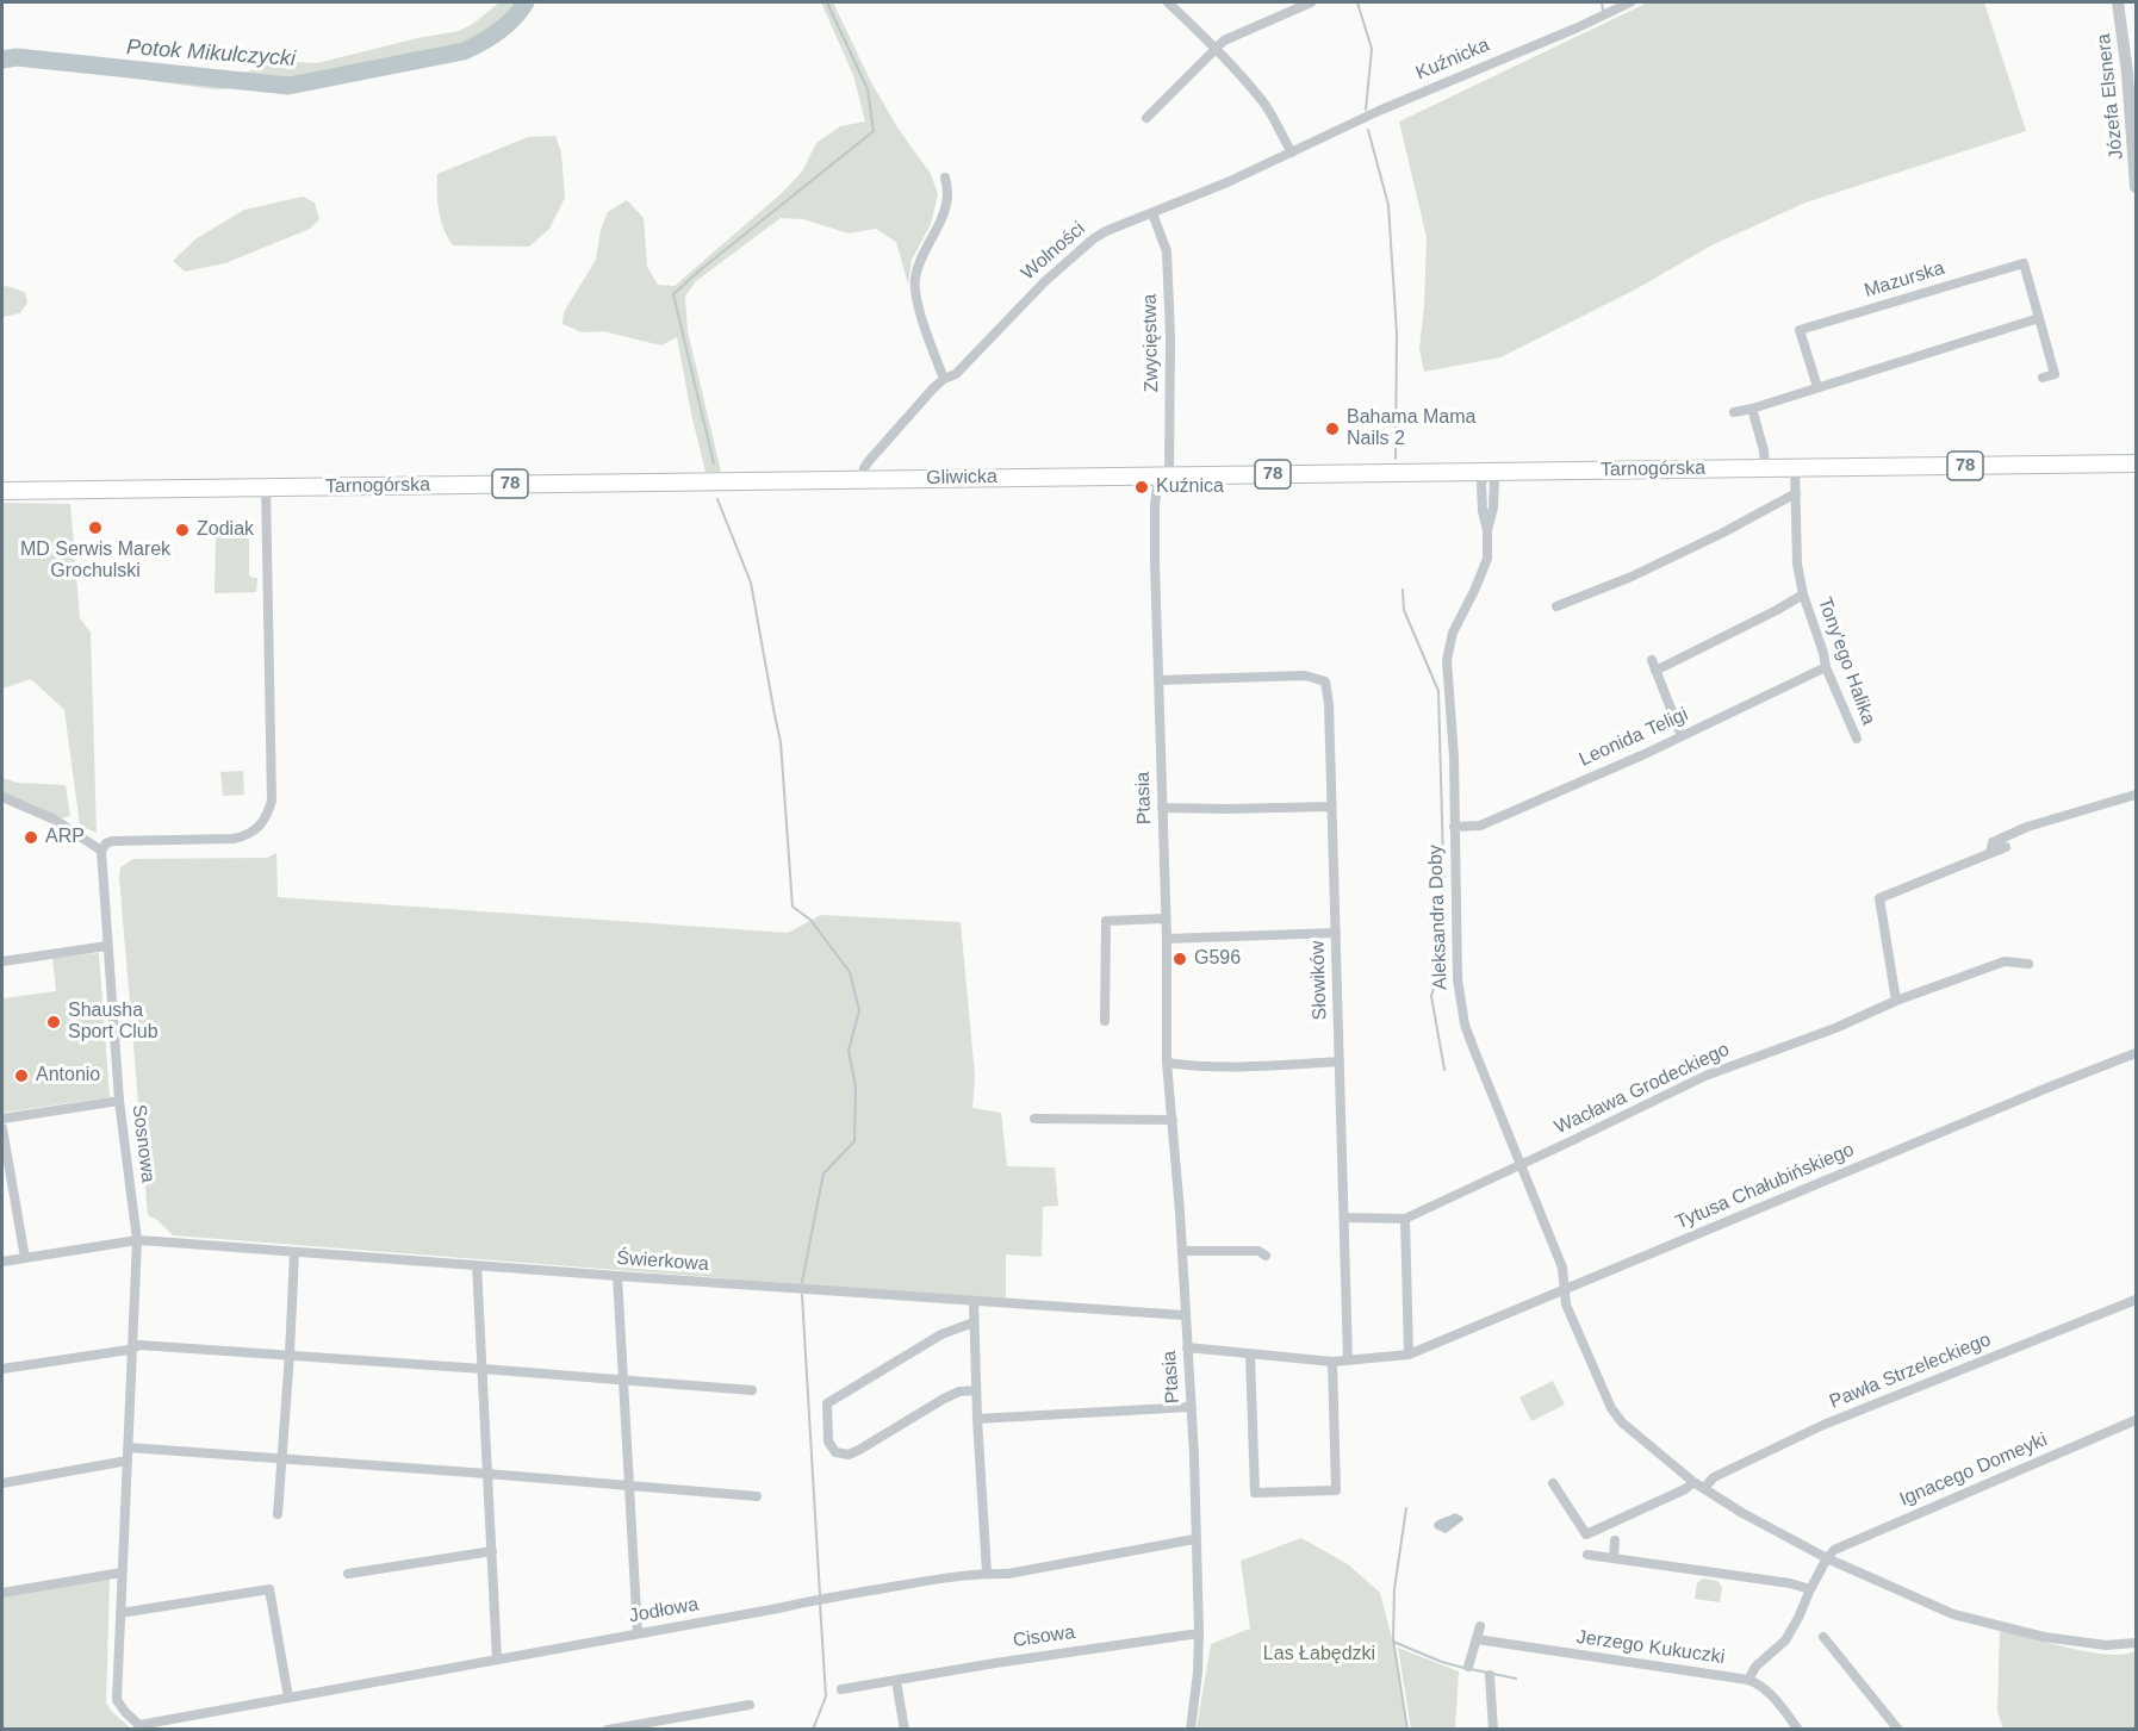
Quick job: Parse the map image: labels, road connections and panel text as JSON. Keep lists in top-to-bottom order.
{
  "streets": {
    "main road": ["78", "Tarnogórska", "Gliwicka"],
    "street": [
      "Kuźnicka",
      "Józefa Elsnera",
      "Wolności",
      "Mazurska",
      "Zwycięstwa",
      "Tony'ego Halika",
      "Leonida Teligi",
      "Ptasia",
      "Aleksandra Doby",
      "Słowików",
      "Wacława Grodeckiego",
      "Sosnowa",
      "Tytusa Chałubińskiego",
      "Świerkowa",
      "Pawła Strzeleckiego",
      "Ignacego Domeyki",
      "Jodłowa",
      "Cisowa",
      "Jerzego Kukuczki"
    ]
  },
  "crossings": [
    ["Kuźnicka", "Wolności"],
    ["Wolności", "Zwycięstwa"],
    ["Wolności", "Gliwicka"],
    ["Zwycięstwa", "Tarnogórska"],
    ["Zwycięstwa", "Gliwicka"],
    ["Zwycięstwa", "Ptasia"],
    ["Tarnogórska", "Gliwicka"],
    ["Tarnogórska", "Tony'ego Halika"],
    ["Tarnogórska", "Ptasia"],
    ["Tarnogórska", "Aleksandra Doby"],
    ["Gliwicka", "Ptasia"],
    ["Tony'ego Halika", "Leonida Teligi"],
    ["Leonida Teligi", "Aleksandra Doby"],
    ["Ptasia", "Słowików"],
    ["Ptasia", "Tytusa Chałubińskiego"],
    ["Ptasia", "Świerkowa"],
    ["Ptasia", "Jodłowa"],
    ["Ptasia", "Cisowa"],
    ["Aleksandra Doby", "Wacława Grodeckiego"],
    ["Aleksandra Doby", "Tytusa Chałubińskiego"],
    ["Słowików", "Tytusa Chałubińskiego"],
    ["Sosnowa", "Świerkowa"],
    ["Sosnowa", "Jodłowa"]
  ],
  "water": ["Potok Mikulczycki"],
  "parks": ["Las Łabędzki"],
  "places": [
    "Bahama Mama Nails 2",
    "Kuźnica",
    "MD Serwis Marek Grochulski",
    "Zodiak",
    "ARP",
    "G596",
    "Shausha Sport Club",
    "Antonio"
  ]
}
